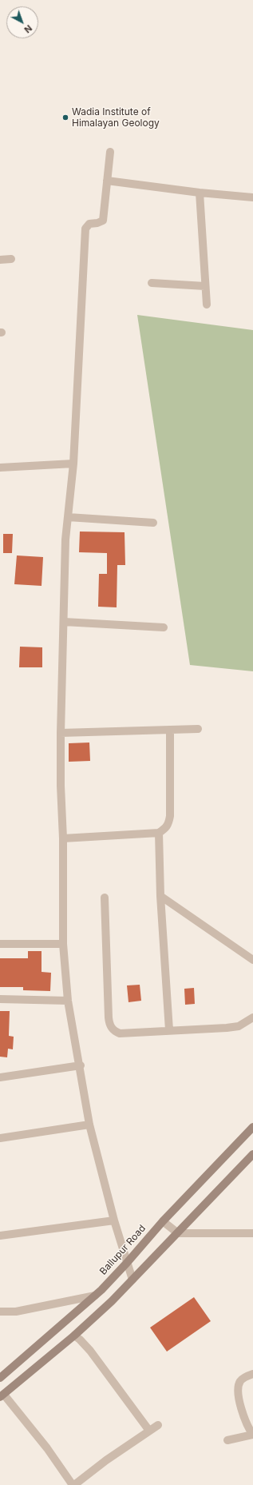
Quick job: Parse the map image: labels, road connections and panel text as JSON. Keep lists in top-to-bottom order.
{
  "streets": {
    "main road": ["Ballupur Road"]
  },
  "places": ["Wadia Institute of Himalayan Geology"],
  "north": "bottom right"
}
